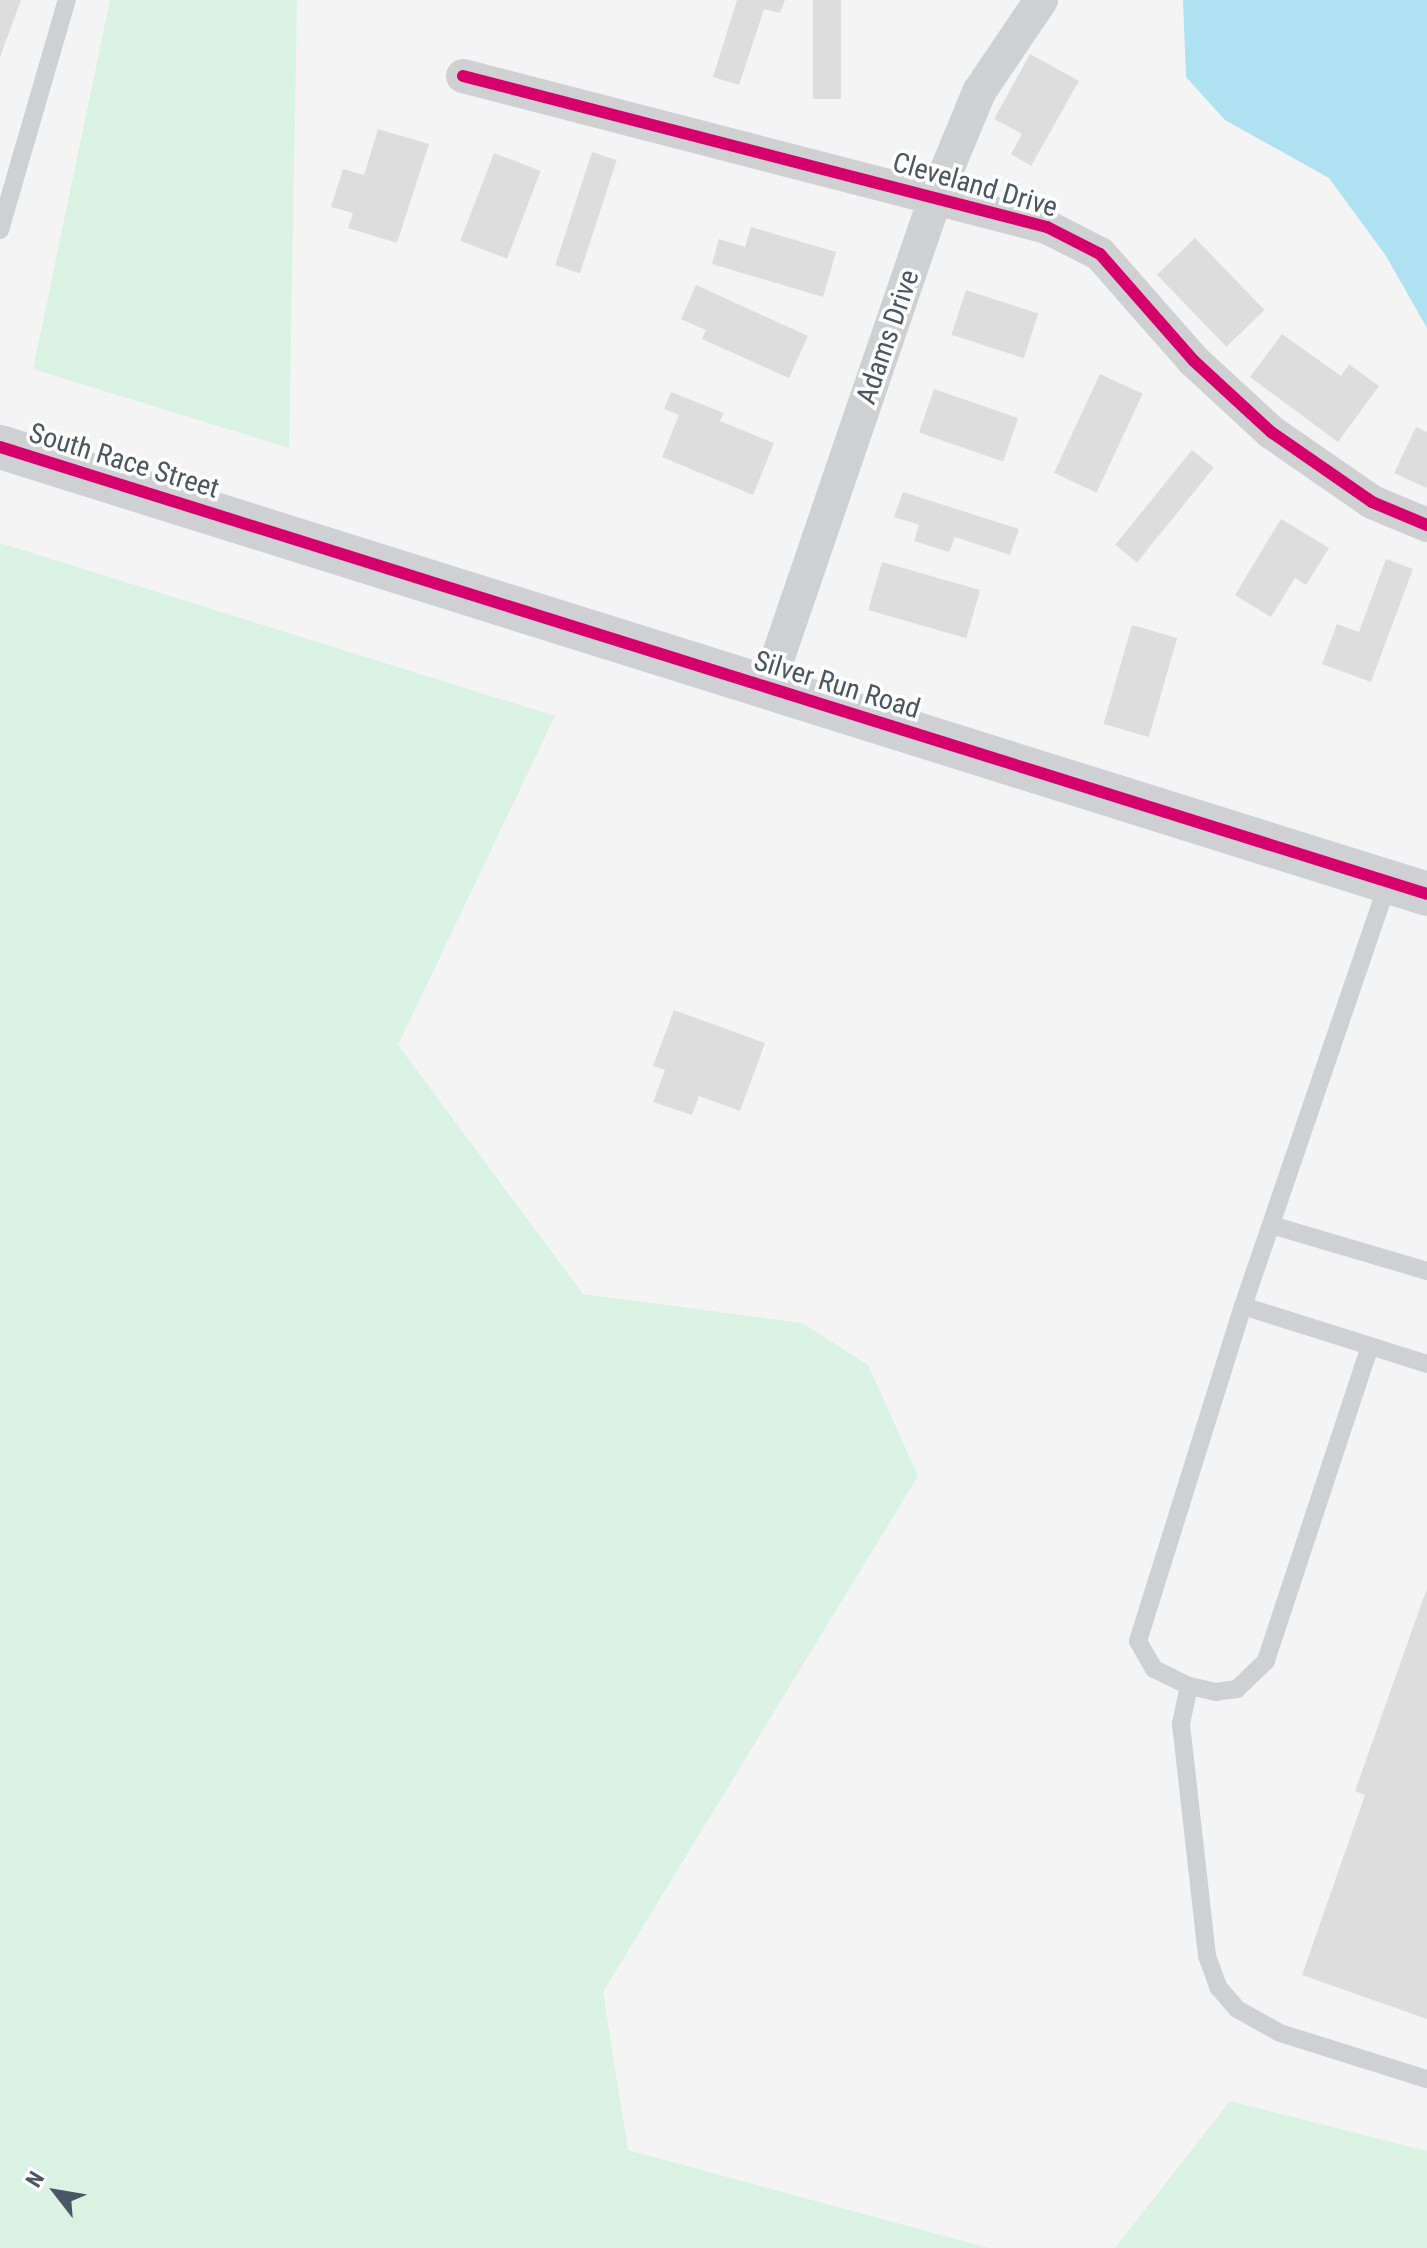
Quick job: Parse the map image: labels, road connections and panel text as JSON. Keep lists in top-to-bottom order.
{
  "streets": {
    "main road": ["South Race Street", "Silver Run Road"],
    "street": ["Cleveland Drive", "Adams Drive"]
  },
  "crossings": [
    ["Cleveland Drive", "Adams Drive"],
    ["Adams Drive", "Silver Run Road"],
    ["South Race Street", "Silver Run Road"]
  ],
  "north": "top left"
}
